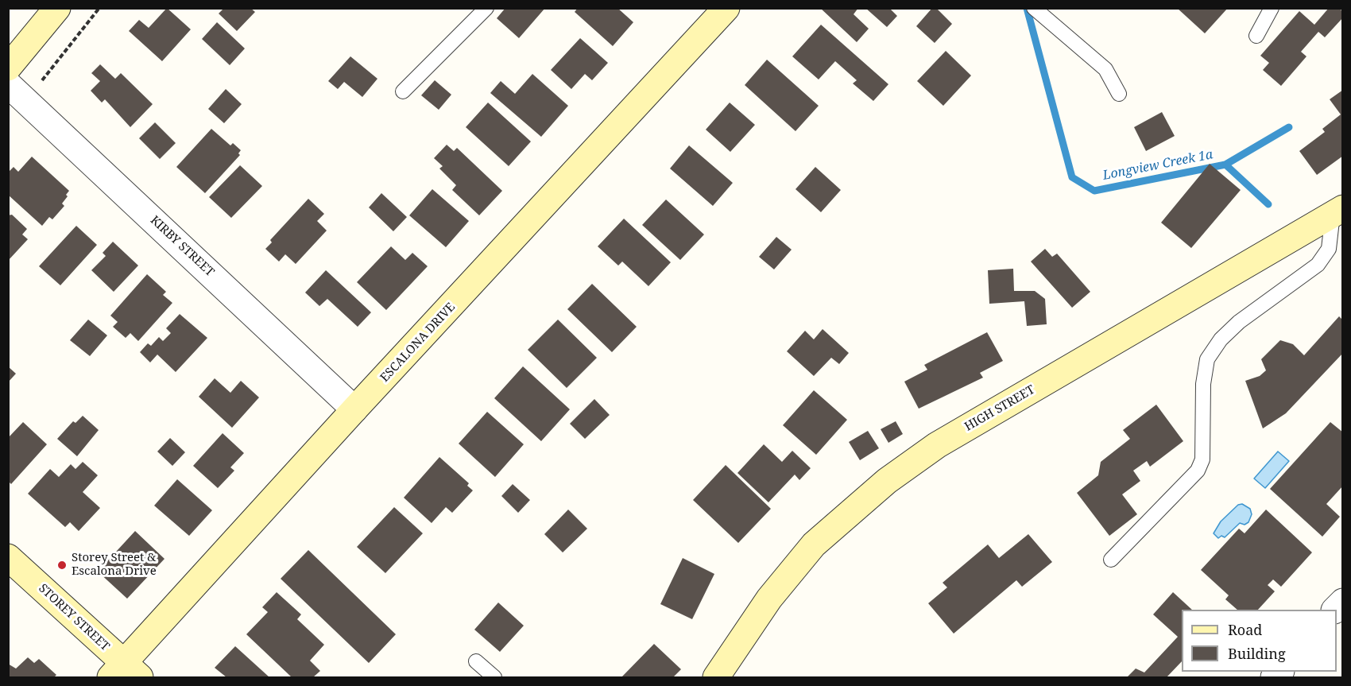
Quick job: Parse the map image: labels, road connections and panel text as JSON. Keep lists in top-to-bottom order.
{
  "streets": {
    "street": [
      "KIRBY STREET",
      "ESCALONA DRIVE",
      "HIGH STREET",
      "STOREY STREET"
    ]
  },
  "crossings": [
    ["KIRBY STREET", "ESCALONA DRIVE"],
    ["ESCALONA DRIVE", "STOREY STREET"]
  ],
  "water": ["Longview Creek 1a"],
  "places": ["Storey Street & Escalona Drive"],
  "legend": ["Road", "Building"]
}
